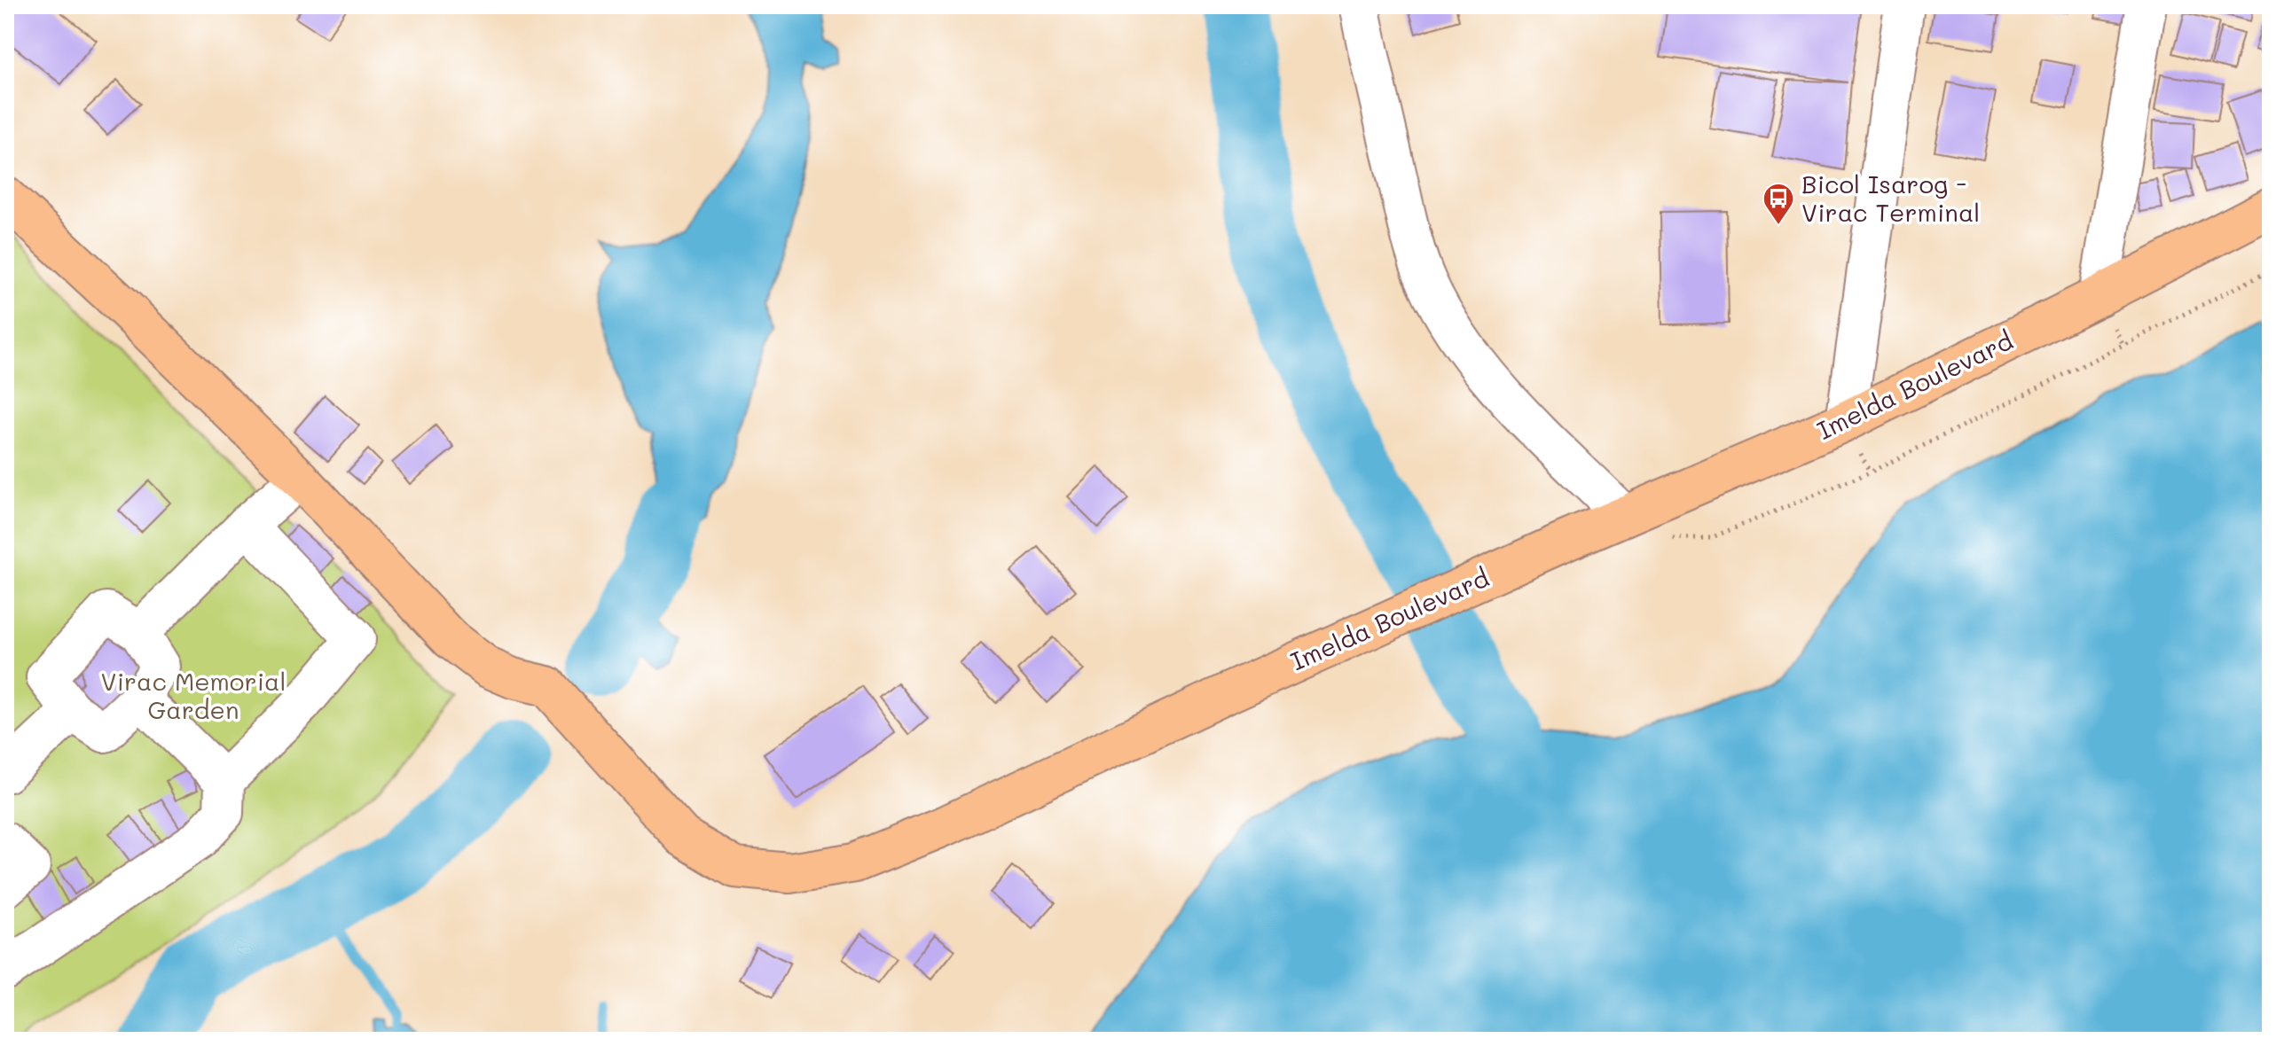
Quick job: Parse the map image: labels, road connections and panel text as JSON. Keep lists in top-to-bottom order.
{
  "streets": {
    "main road": ["Imelda Boulevard"]
  },
  "parks": ["Virac Memorial Garden"],
  "places": {
    "bus stop": ["Bicol Isarog - Virac Terminal"]
  }
}
